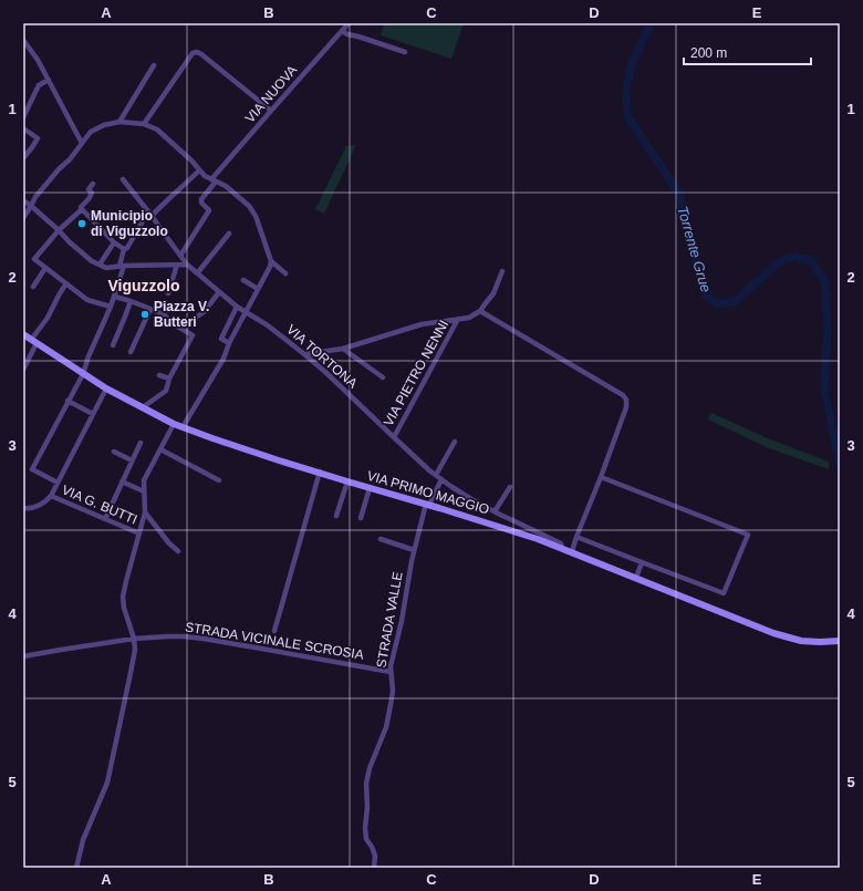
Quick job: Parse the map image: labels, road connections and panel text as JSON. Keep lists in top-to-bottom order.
{
  "streets": {
    "main road": ["VIA PRIMO MAGGIO"],
    "street": [
      "VIA NUOVA",
      "VIA TORTONA",
      "VIA PIETRO NENNI",
      "VIA G. BUTTI",
      "STRADA VALLE",
      "STRADA VICINALE SCROSIA"
    ]
  },
  "crossings": [
    ["VIA NUOVA", "VIA TORTONA"],
    ["VIA TORTONA", "VIA PIETRO NENNI"],
    ["VIA TORTONA", "VIA PRIMO MAGGIO"],
    ["VIA TORTONA", "STRADA VALLE"],
    ["VIA PRIMO MAGGIO", "STRADA VALLE"],
    ["STRADA VALLE", "STRADA VICINALE SCROSIA"]
  ],
  "districts": ["Viguzzolo"],
  "water": ["Torrente Grue"],
  "places": ["Municipio di Viguzzolo", "Piazza V. Butteri"],
  "scale_bar": "200 m",
  "grid": {
    "columns": [
      "A",
      "B",
      "C",
      "D",
      "E"
    ],
    "rows": [
      "1",
      "2",
      "3",
      "4",
      "5"
    ]
  }
}
